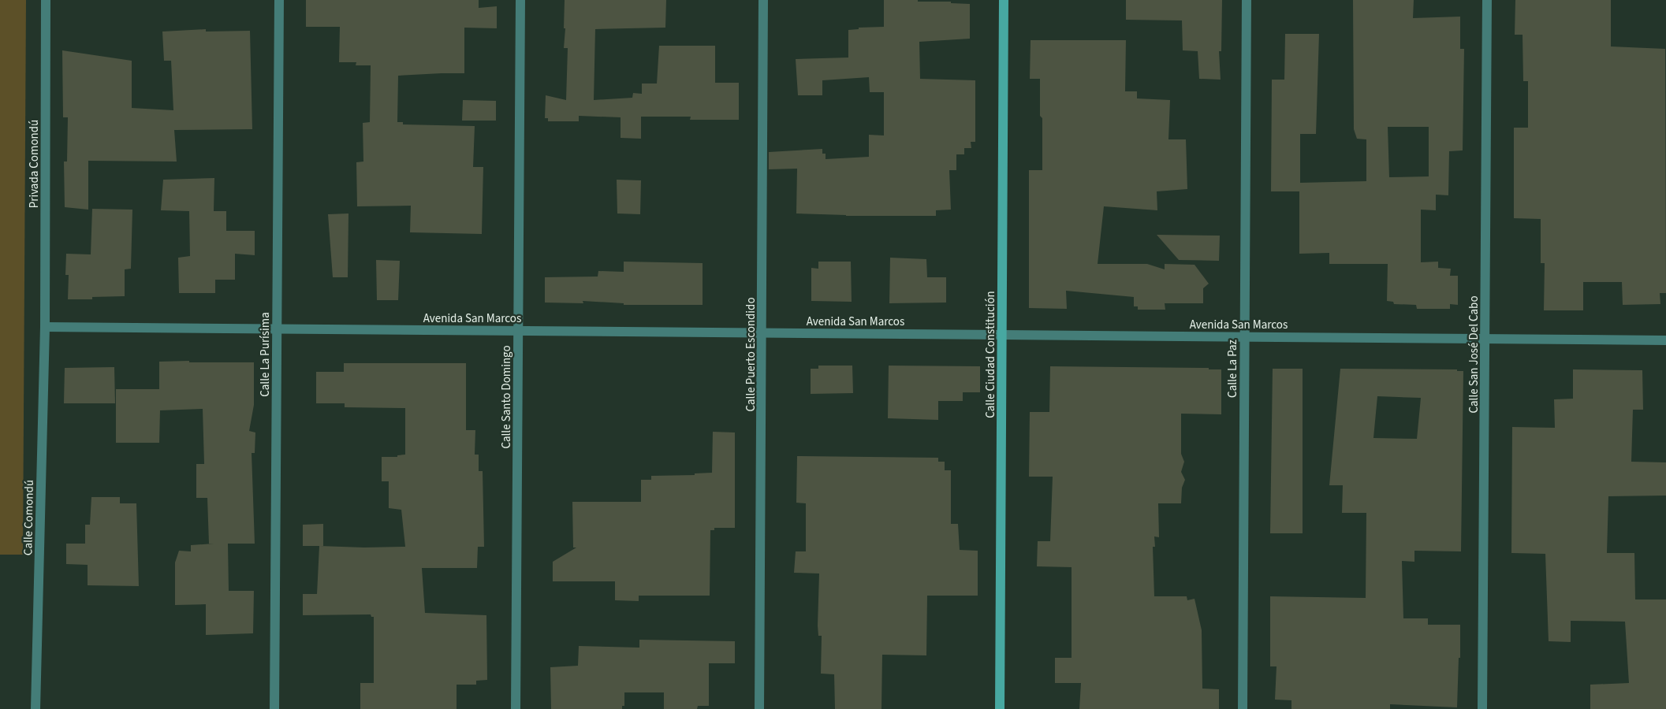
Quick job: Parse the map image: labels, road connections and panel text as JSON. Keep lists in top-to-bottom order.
{
  "streets": {
    "street": [
      "Privada Comondú",
      "Avenida San Marcos",
      "Calle La Purísima",
      "Calle Puerto Escondido",
      "Calle Ciudad Constitución",
      "Calle San José Del Cabo",
      "Calle La Paz",
      "Calle Santo Domingo",
      "Calle Comondú"
    ]
  },
  "crossings": [
    ["Privada Comondú", "Avenida San Marcos"],
    ["Privada Comondú", "Calle Comondú"],
    ["Avenida San Marcos", "Calle La Purísima"],
    ["Avenida San Marcos", "Calle Puerto Escondido"],
    ["Avenida San Marcos", "Calle Ciudad Constitución"],
    ["Avenida San Marcos", "Calle San José Del Cabo"],
    ["Avenida San Marcos", "Calle La Paz"],
    ["Avenida San Marcos", "Calle Santo Domingo"],
    ["Avenida San Marcos", "Calle Comondú"]
  ]
}
